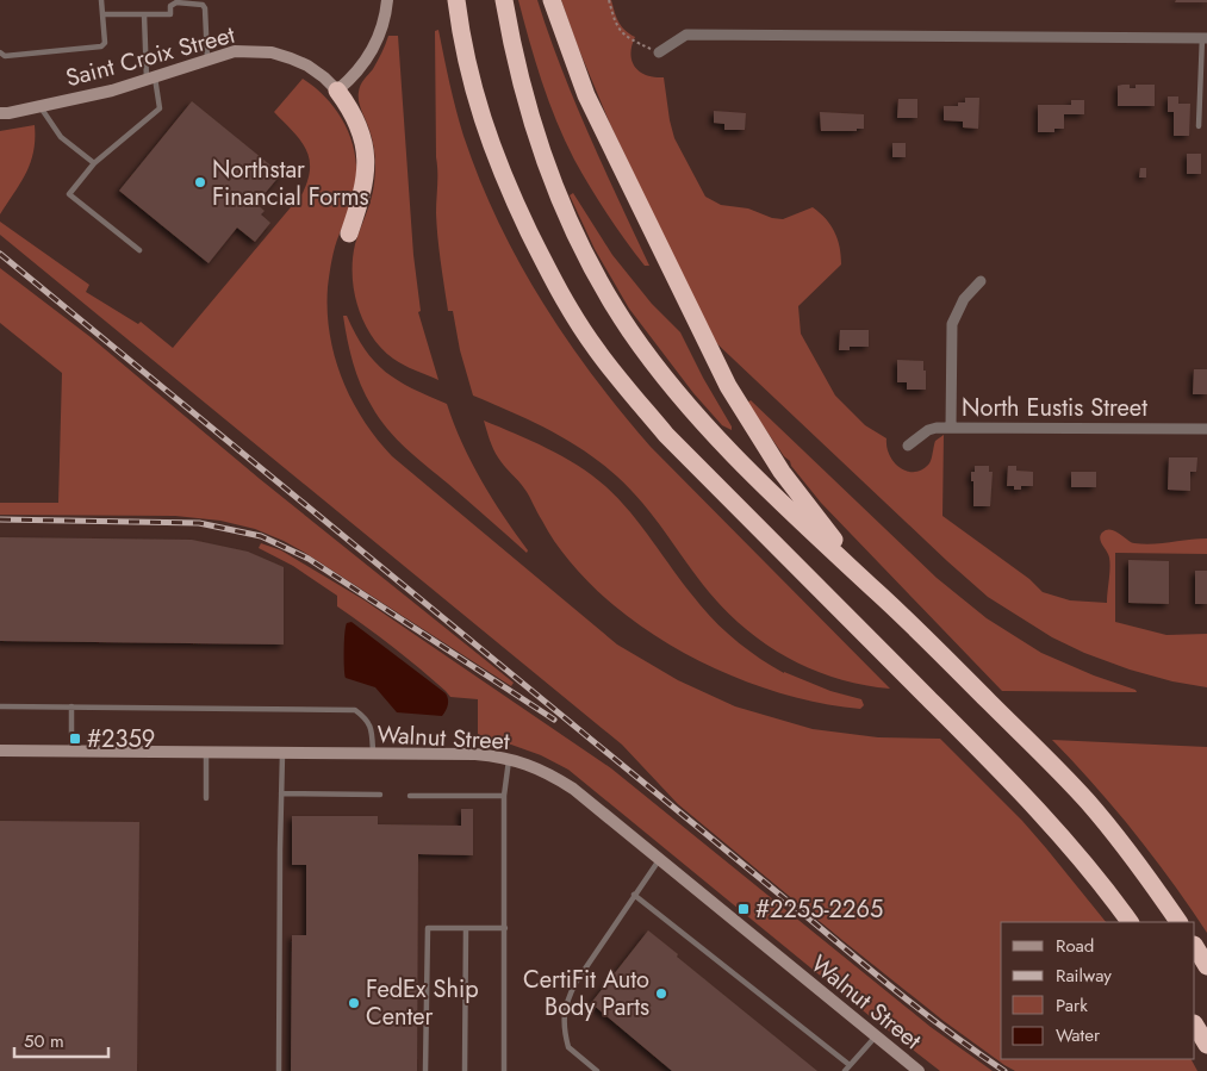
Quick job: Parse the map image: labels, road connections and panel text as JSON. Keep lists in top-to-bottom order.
{
  "streets": {
    "street": ["Saint Croix Street", "North Eustis Street", "Walnut Street"]
  },
  "places": {
    "other": ["Northstar Financial Forms", "CertiFit Auto Body Parts", "FedEx Ship Center"],
    "transit": ["#2359", "#2255-2265"]
  },
  "legend": [
    "Road",
    "Railway",
    "Park",
    "Water"
  ],
  "scale_bar": "50 m"
}
